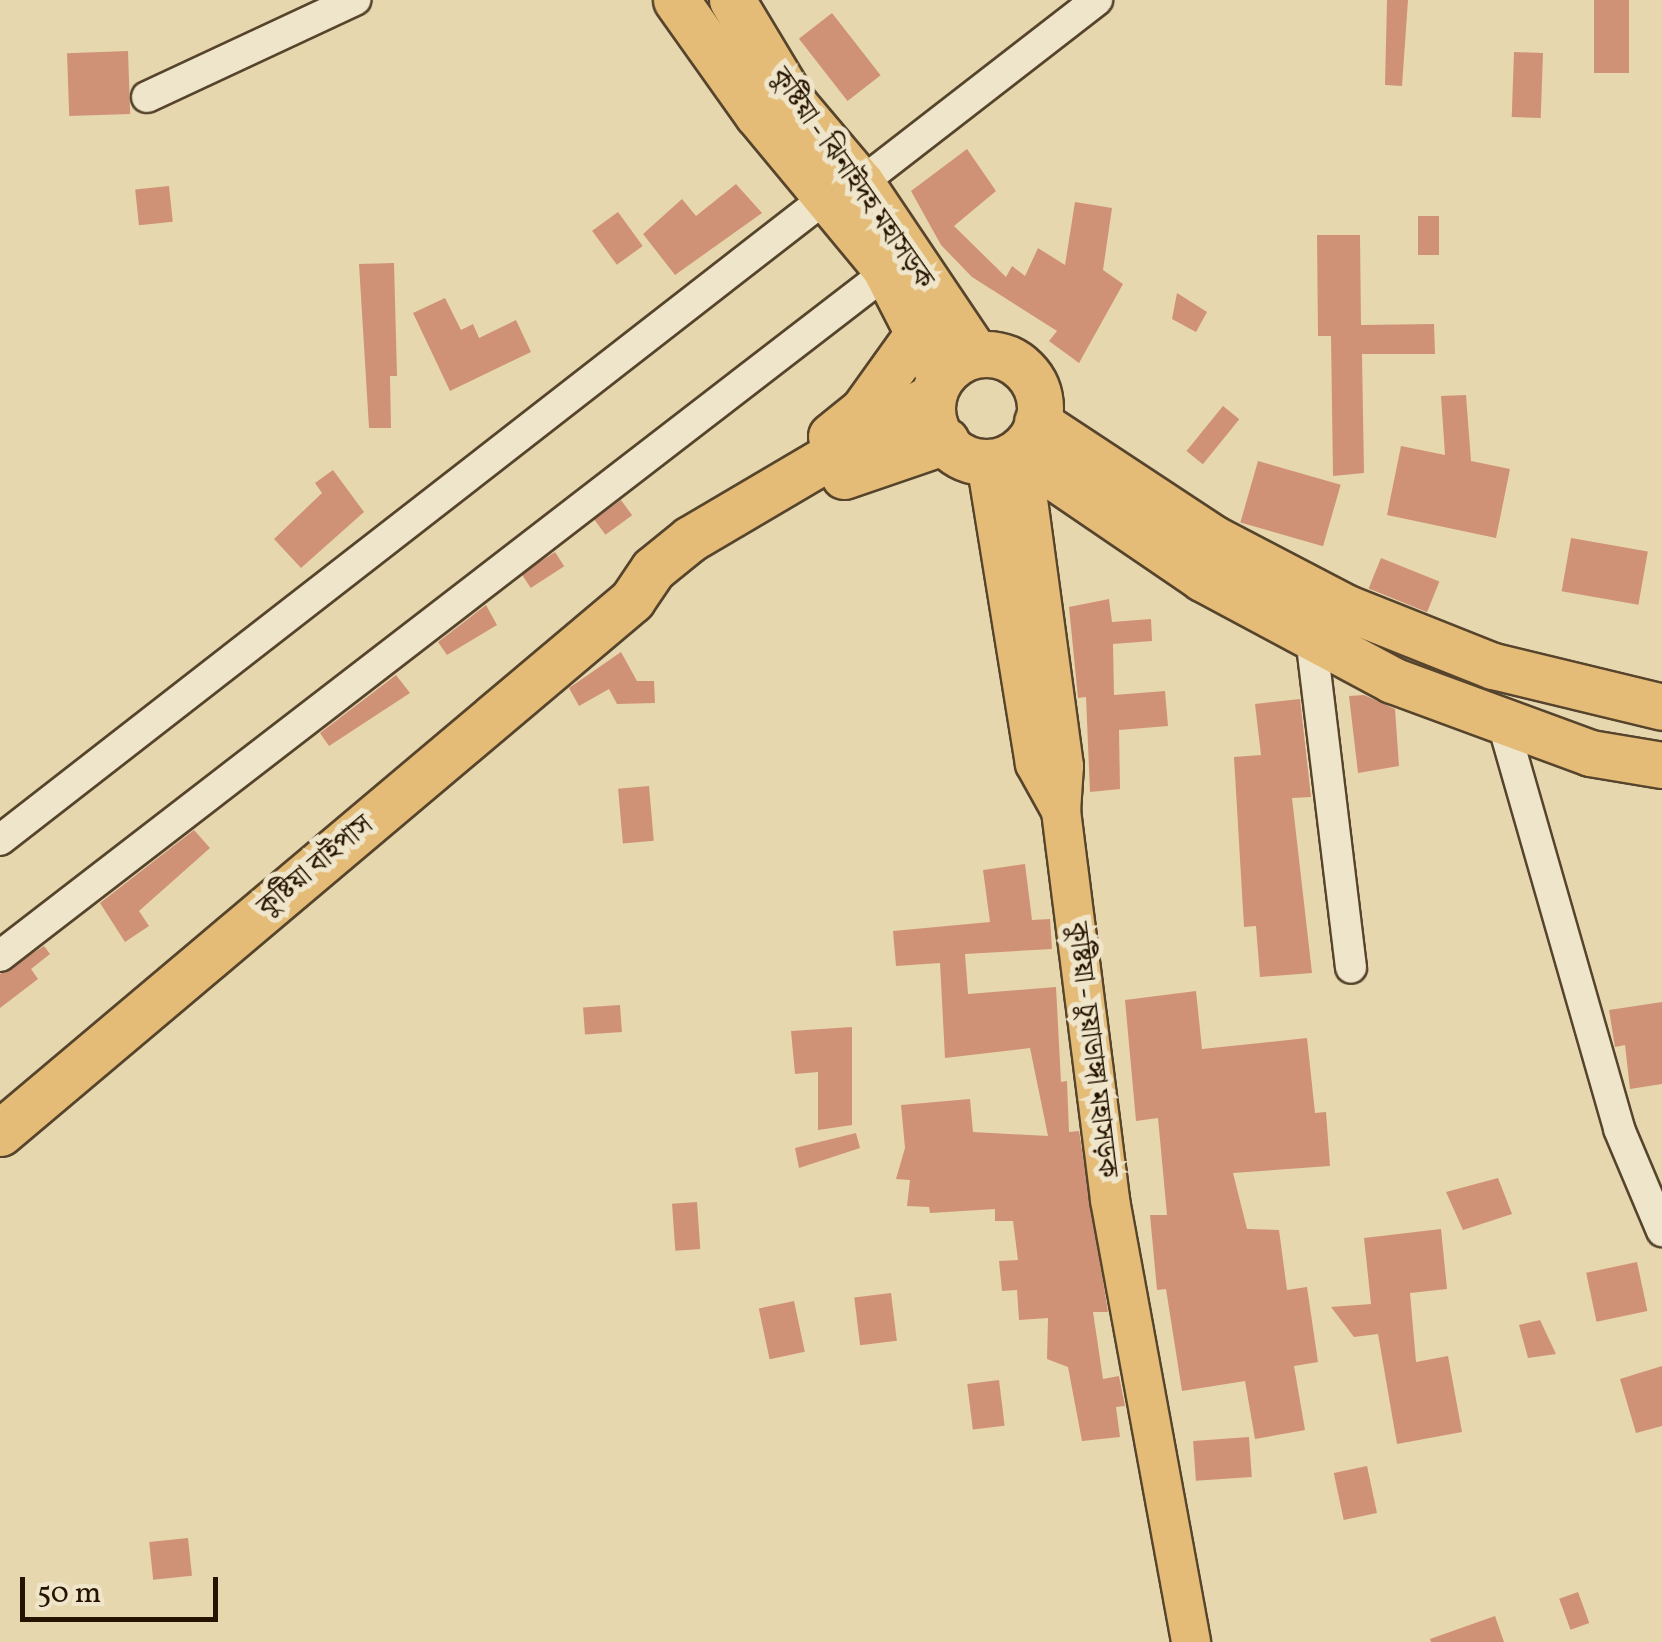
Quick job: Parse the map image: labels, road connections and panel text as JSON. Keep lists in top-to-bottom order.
{
  "streets": {
    "highway": ["কুষ্টিয়া - ঝিনাইদহ মহাসড়ক", "কুষ্টিয়া বাইপাস"],
    "main road": ["কুষ্টিয়া - চুয়াডাঙ্গা মহাসড়ক"]
  },
  "crossings": [
    ["কুষ্টিয়া - ঝিনাইদহ মহাসড়ক", "কুষ্টিয়া বাইপাস"]
  ],
  "scale_bar": "50 m"
}
